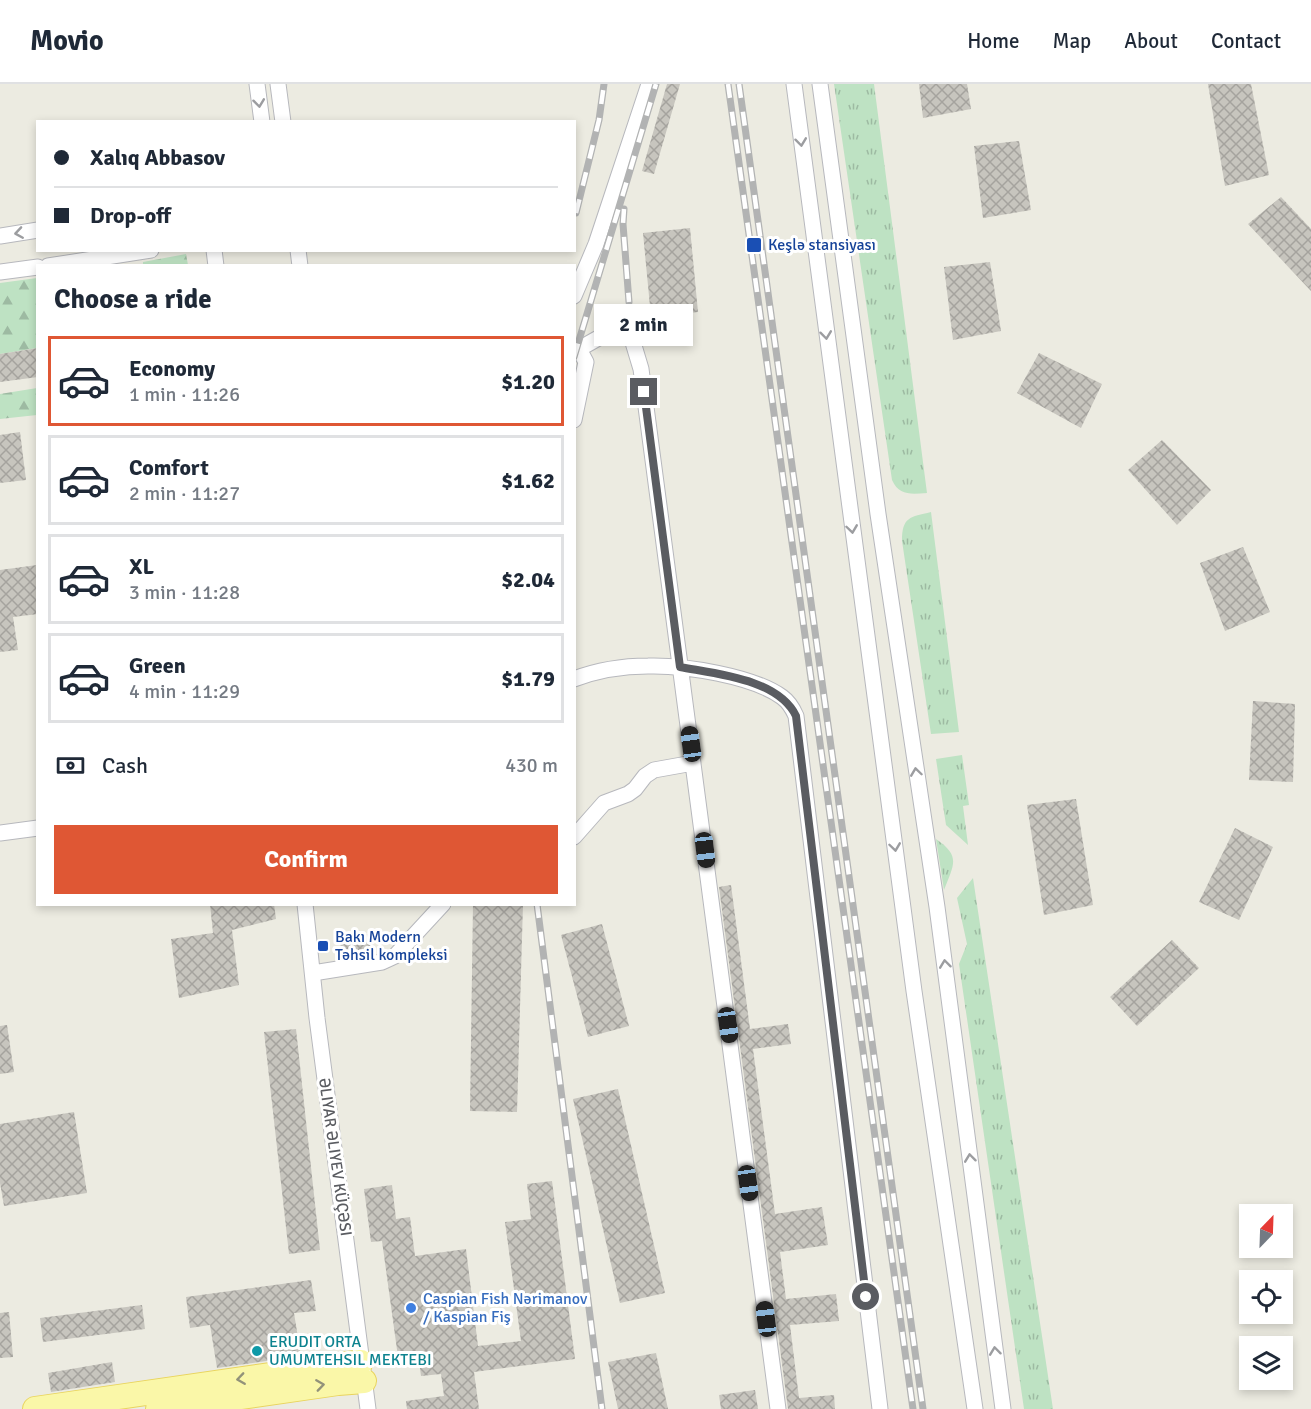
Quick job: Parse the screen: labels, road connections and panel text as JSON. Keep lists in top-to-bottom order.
{
  "streets": {
    "street": ["ƏLIYAR ƏLIYEV KÜÇƏSI"]
  },
  "places": {
    "transit": ["Keşlə stansiyası", "Bakı Modern Təhsil kompleksi"],
    "other": ["Caspian Fish Nərimanov / Kaspian Fiş", "ERUDIT ORTA UMUMTEHSIL MEKTEBI"]
  },
  "north": "top right",
  "page": {
    "header": "Movio",
    "nav": [
      "Home",
      "Map",
      "About",
      "Contact"
    ],
    "banner": ["Xalıq Abbasov", "Drop-off"],
    "heading": "Choose a ride",
    "bubble": "2 min",
    "list": [
      {
        "name": "Economy",
        "note": "1 min · 11:26",
        "value": "$1.20"
      },
      {
        "name": "Comfort",
        "note": "2 min · 11:27",
        "value": "$1.62"
      },
      {
        "name": "XL",
        "note": "3 min · 11:28",
        "value": "$2.04"
      },
      {
        "name": "Green",
        "note": "4 min · 11:29",
        "value": "$1.79"
      }
    ],
    "pay": ["Cash", "430 m"],
    "buttons": "Confirm"
  }
}
